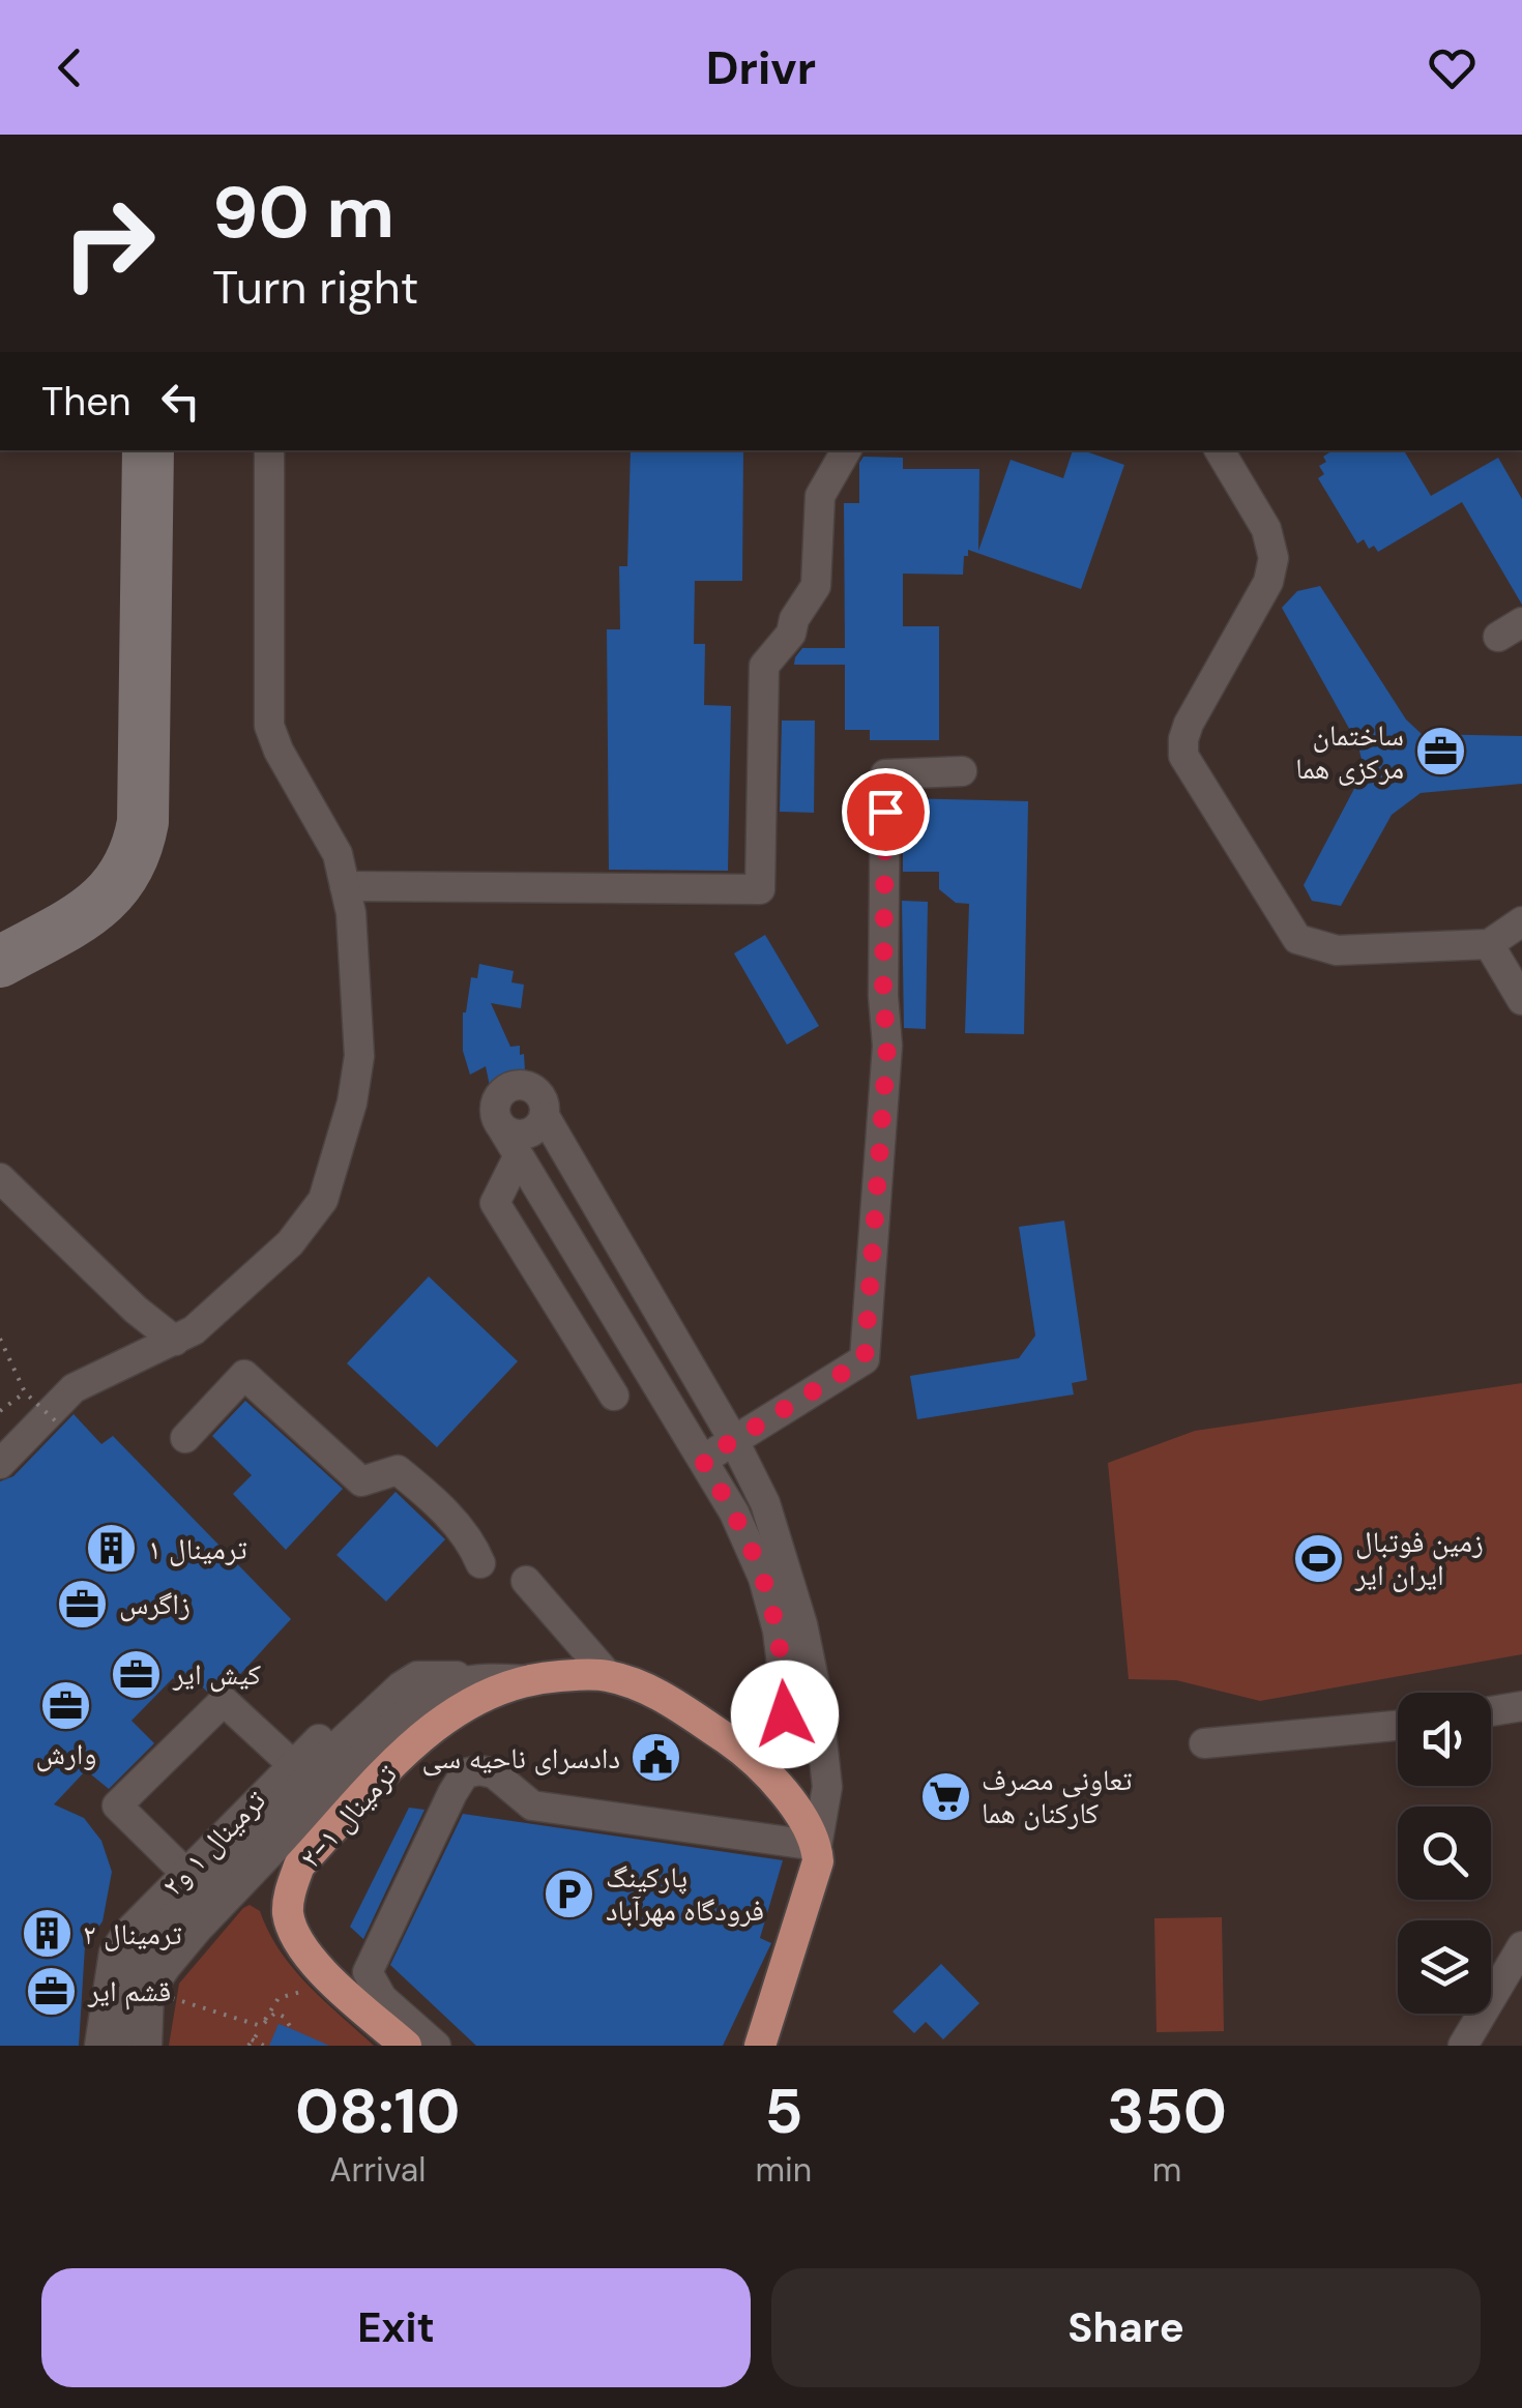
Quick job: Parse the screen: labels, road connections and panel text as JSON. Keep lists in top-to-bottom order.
{
  "streets": {
    "main road": ["ترمینال ۱-۲"],
    "street": ["ترمینال ۱ و۲"]
  },
  "crossings": [
    ["ترمینال ۱-۲", "ترمینال ۱ و۲"]
  ],
  "places": {
    "office": [
      "ساختمان مرکزی هما",
      "زاگرس",
      "کیش ایر",
      "وارش",
      "قشم ایر"
    ],
    "building": ["ترمینال ۱", "ترمینال ۲"],
    "sports": ["زمین فوتبال ایران ایر"],
    "public building": ["دادسرای ناحیه سی"],
    "supermarket": ["تعاونی مصرف کارکنان هما"],
    "parking": ["پارکینگ فرودگاه مهرآباد"]
  },
  "page": {
    "header": "Drivr",
    "turn": ["90 m", "Turn right"],
    "then": "Then",
    "eta": [
      "08:10",
      "Arrival",
      "5",
      "min",
      "350",
      "m"
    ],
    "buttons": ["Exit", "Share"]
  }
}
